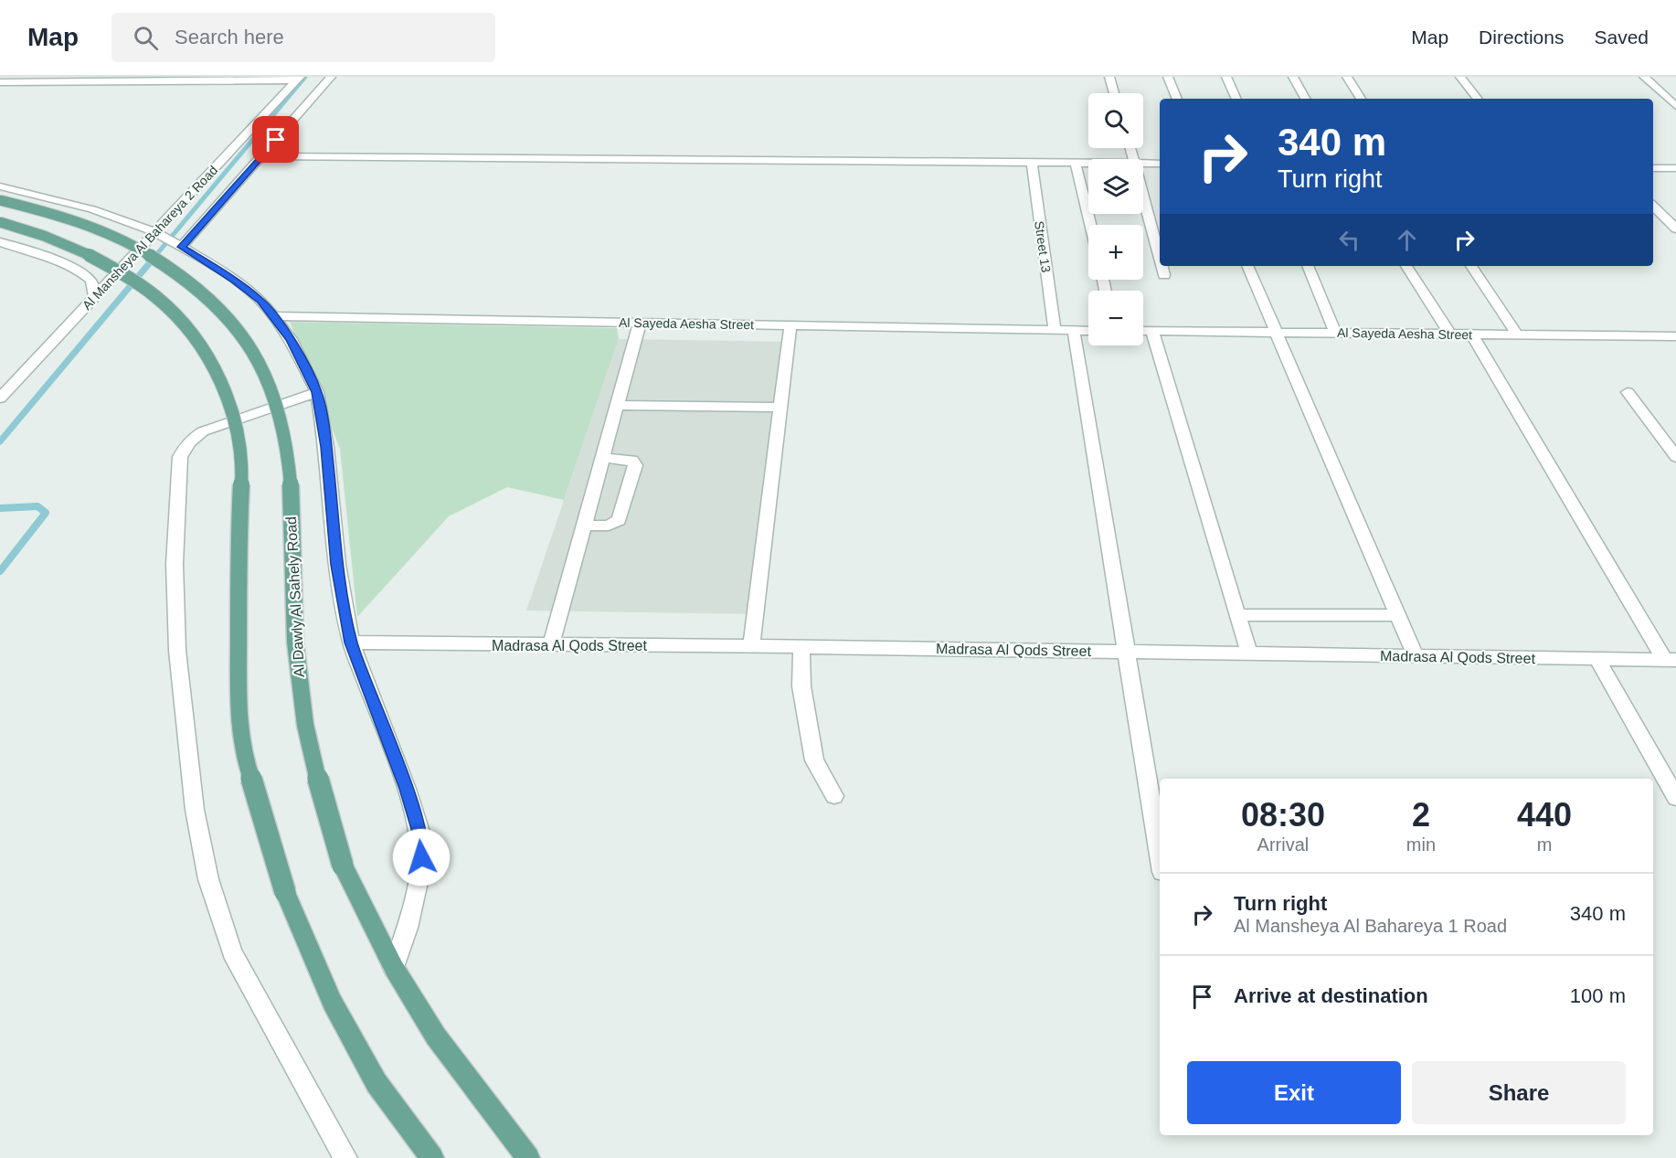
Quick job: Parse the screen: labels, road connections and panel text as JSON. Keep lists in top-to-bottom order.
{
  "streets": {
    "main road": ["Al Dawly Al Sahely Road"],
    "street": [
      "Al Mansheya Al Bahareya 2 Road",
      "Street 13",
      "Al Sayeda Aesha Street",
      "Madrasa Al Qods Street"
    ]
  },
  "crossings": [
    ["Street 13", "Al Sayeda Aesha Street"]
  ],
  "page": {
    "header": "Map",
    "search": "Search here",
    "nav": ["Map", "Directions", "Saved"],
    "map_buttons": ["+", "−"],
    "turn": ["340 m", "Turn right"],
    "eta": [
      "08:30",
      "Arrival",
      "2",
      "min",
      "440",
      "m"
    ],
    "list": [
      {
        "name": "Turn right",
        "note": "Al Mansheya Al Bahareya 1 Road",
        "value": "340 m"
      },
      {
        "name": "Arrive at destination",
        "value": "100 m"
      }
    ],
    "buttons": ["Exit", "Share"]
  }
}
